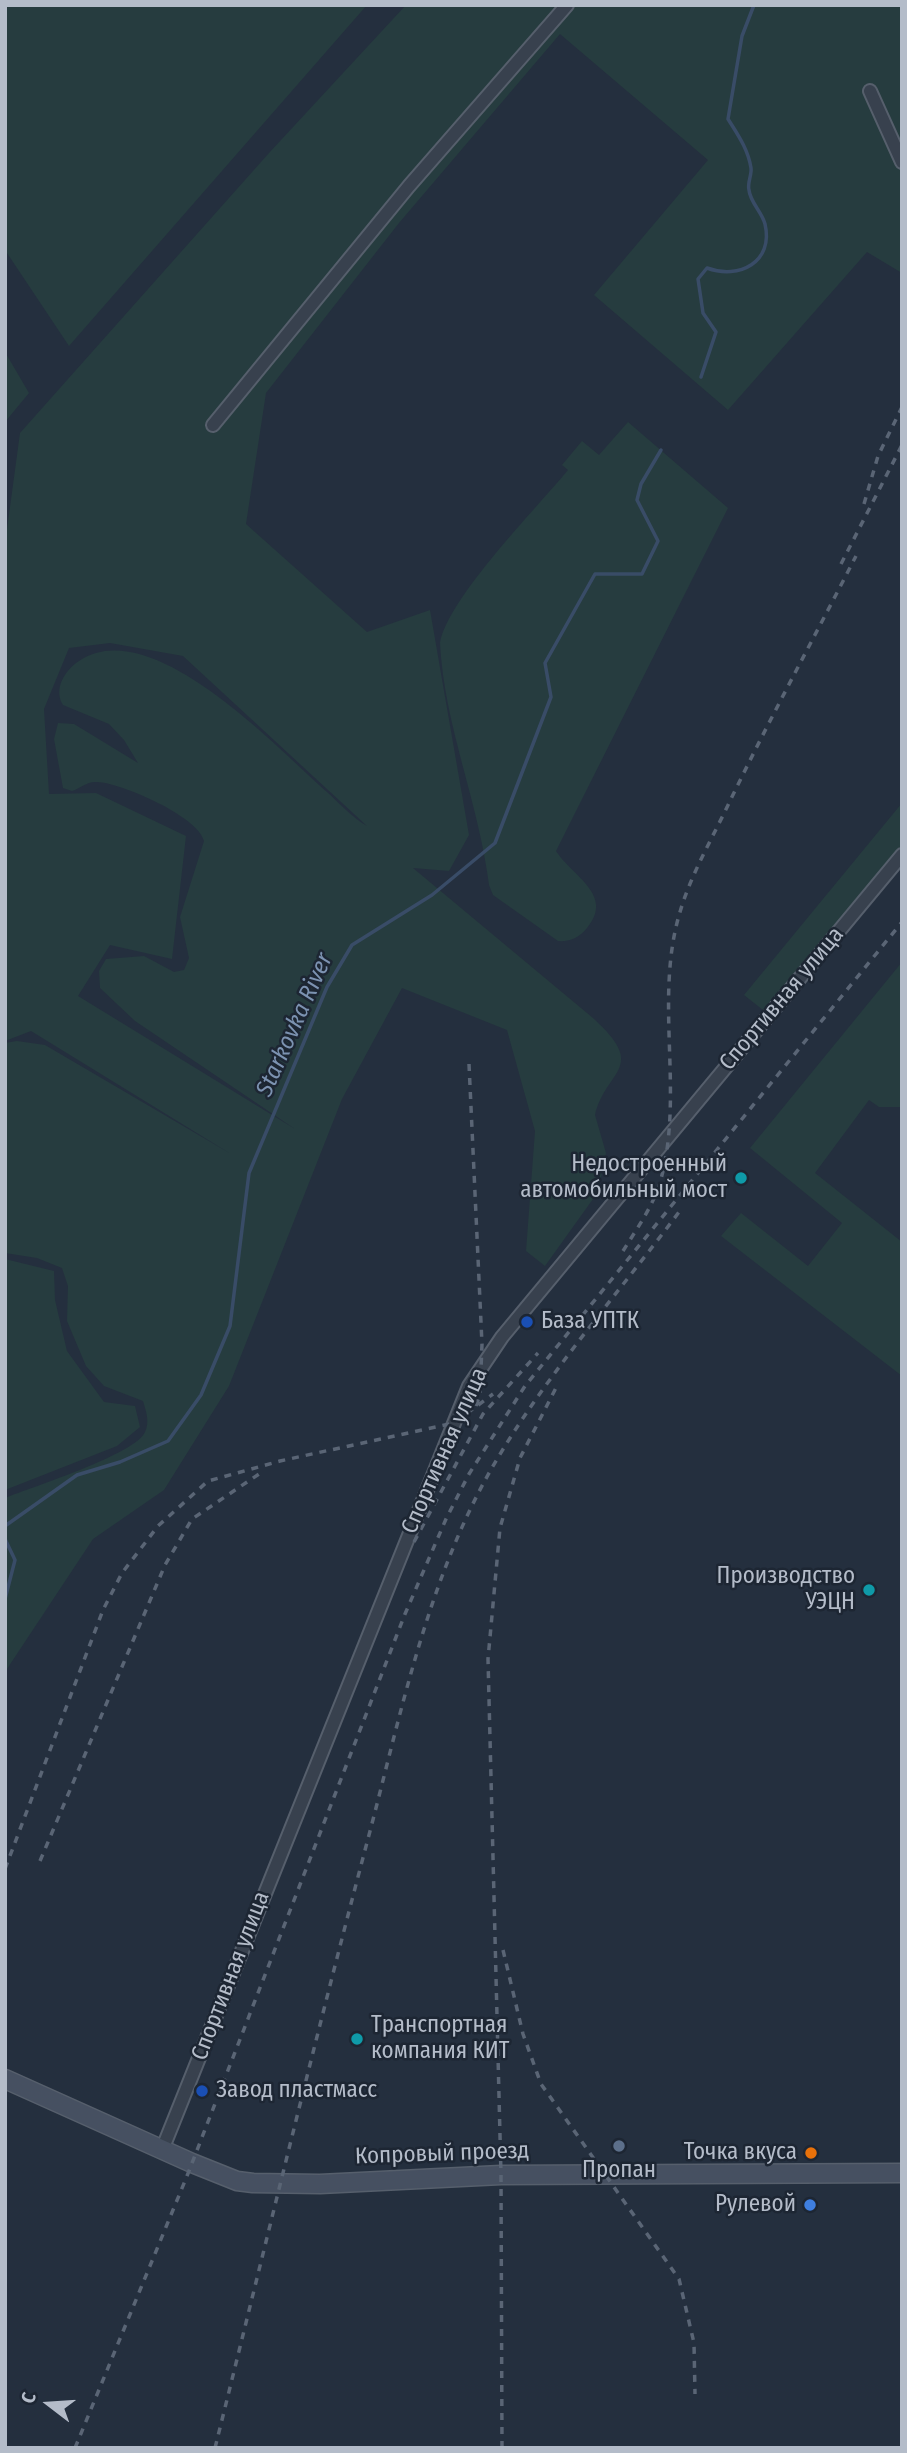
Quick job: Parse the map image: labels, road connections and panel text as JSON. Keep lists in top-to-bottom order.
{
  "streets": {
    "main road": ["Копровый проезд"],
    "street": ["Спортивная улица"]
  },
  "crossings": [
    ["Спортивная улица", "Копровый проезд"]
  ],
  "water": ["Starkovka River"],
  "places": [
    "Недостроенный автомобильный мост",
    "База УПТК",
    "Производство УЭЦН",
    "Транспортная компания КИТ",
    "Завод пластмасс",
    "Пропан",
    "Точка вкуса",
    "Рулевой"
  ],
  "north": "left"
}
